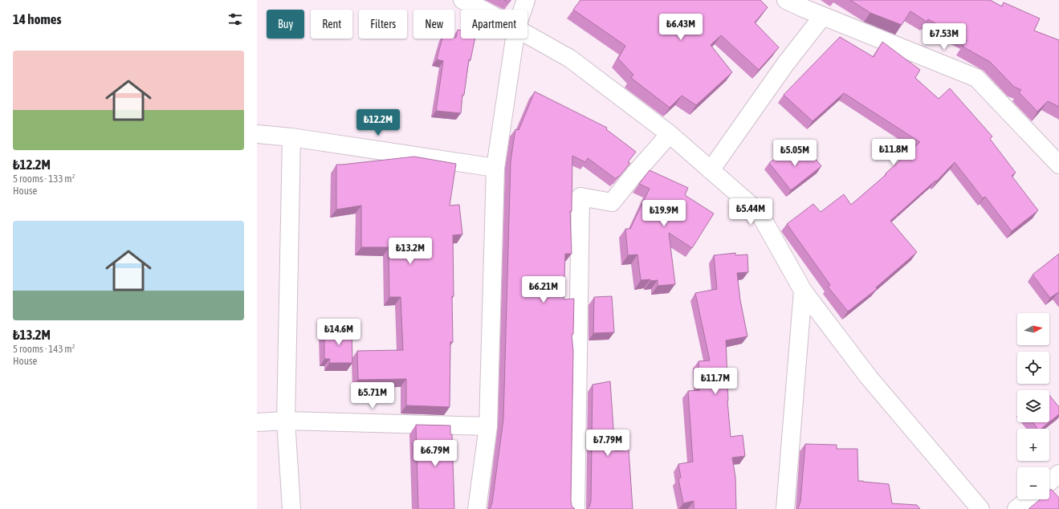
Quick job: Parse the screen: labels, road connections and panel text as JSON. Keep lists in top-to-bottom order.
{
  "north": "right",
  "page": {
    "heading": "14 homes",
    "chip": [
      "Buy",
      "Rent",
      "Filters",
      "New",
      "Apartment"
    ],
    "price": [
      "₺6.43M",
      "₺7.53M",
      "₺12.2M",
      "₺11.8M",
      "₺5.05M",
      "₺5.44M",
      "₺19.9M",
      "₺13.2M",
      "₺6.21M",
      "₺14.6M",
      "₺11.7M",
      "₺5.71M",
      "₺7.79M",
      "₺6.79M"
    ],
    "list": [
      {
        "name": "₺12.2M",
        "note": "5 rooms · 133 m² · House"
      },
      {
        "name": "₺13.2M",
        "note": "5 rooms · 143 m² · House"
      }
    ],
    "map_buttons": ["+", "−"]
  }
}
